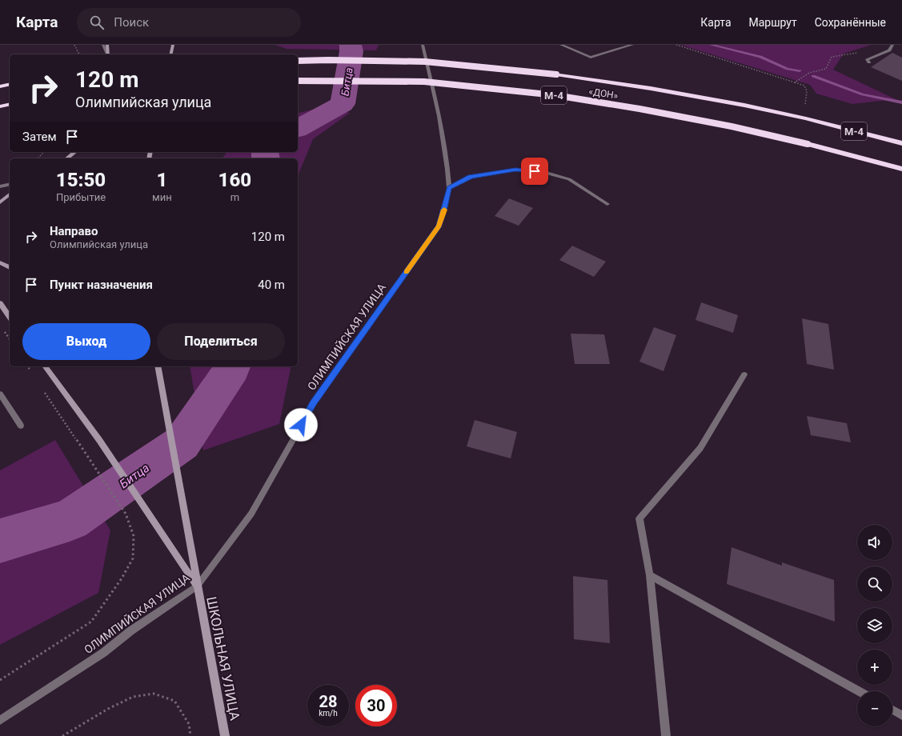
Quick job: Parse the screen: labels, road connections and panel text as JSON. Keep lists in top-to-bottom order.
{
  "streets": {
    "highway": ["«ДОН»", "М-4"],
    "main road": ["ШКОЛЬНАЯ УЛИЦА"],
    "street": ["ОЛИМПИЙСКАЯ УЛИЦА"]
  },
  "crossings": [
    ["ОЛИМПИЙСКАЯ УЛИЦА", "ШКОЛЬНАЯ УЛИЦА"]
  ],
  "water": ["Битца"],
  "page": {
    "header": "Карта",
    "search": "Поиск",
    "nav": ["Карта", "Маршрут", "Сохранённые"],
    "turn": ["120 m", "Олимпийская улица"],
    "then": "Затем",
    "eta": [
      "15:50",
      "Прибытие",
      "1",
      "мин",
      "160",
      "m"
    ],
    "list": [
      {
        "name": "Направо",
        "note": "Олимпийская улица",
        "value": "120 m"
      },
      {
        "name": "Пункт назначения",
        "value": "40 m"
      }
    ],
    "buttons": ["Выход", "Поделиться"],
    "map_buttons": ["+", "−"],
    "speed": "28 km/h",
    "limit": "30"
  }
}
